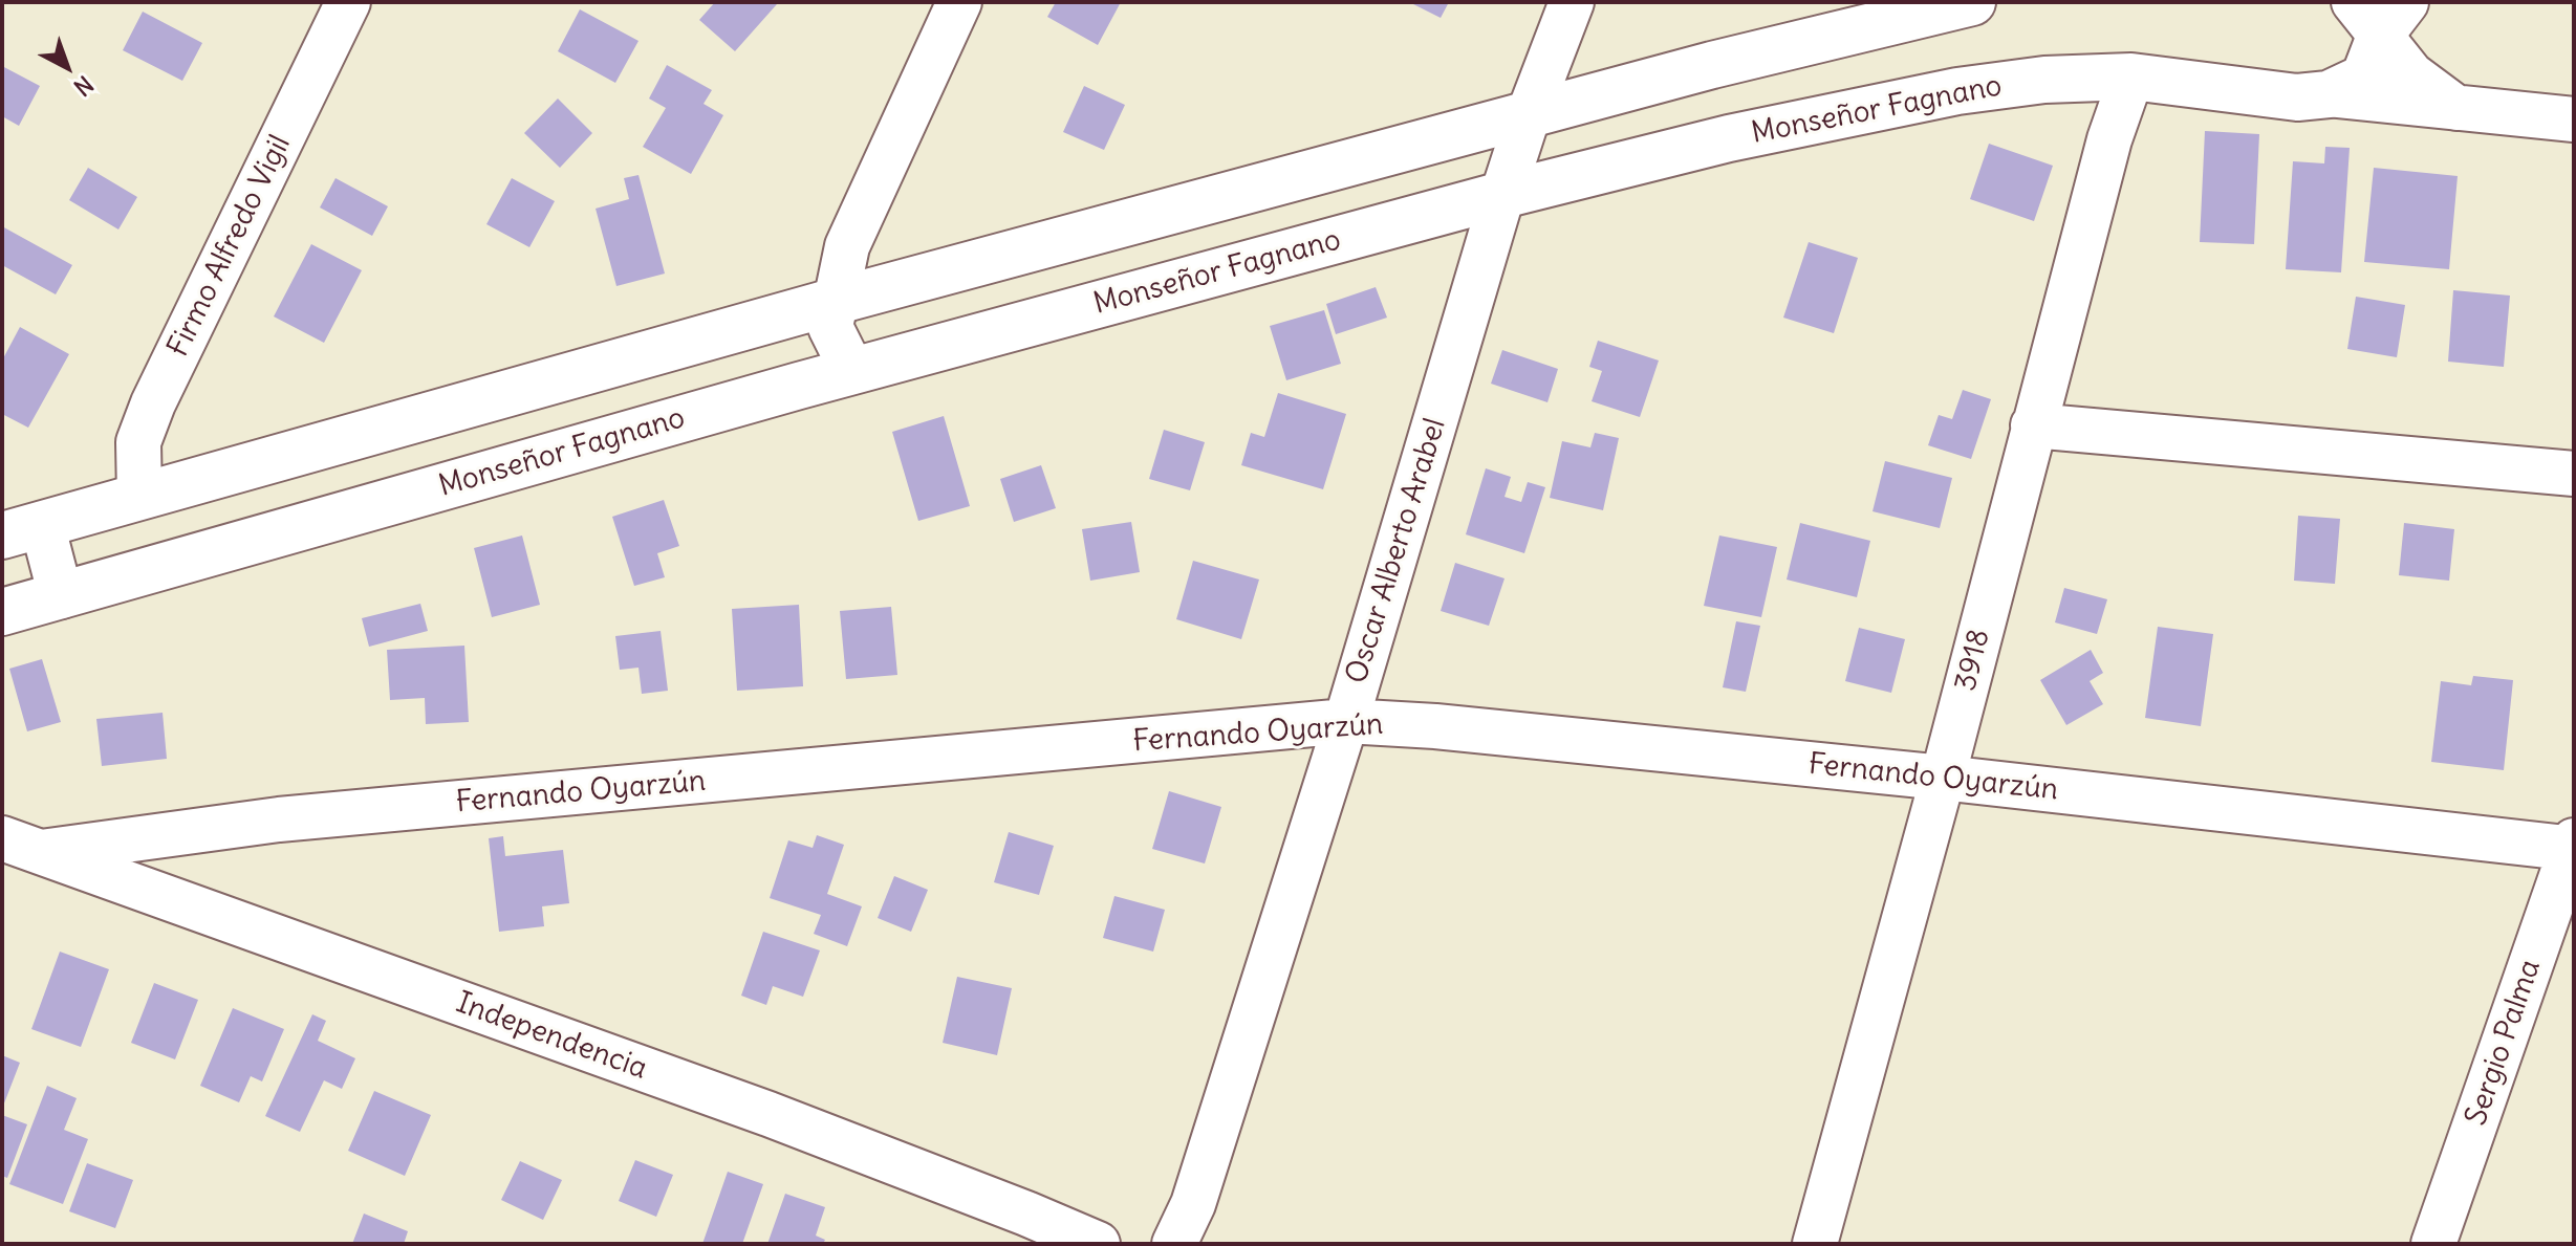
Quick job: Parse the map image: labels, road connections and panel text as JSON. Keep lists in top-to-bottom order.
{
  "streets": {
    "street": [
      "Monseñor Fagnano",
      "Firmo Alfredo Vigil",
      "Oscar Alberto Arabel",
      "3918",
      "Fernando Oyarzún",
      "Independencia",
      "Sergio Palma"
    ]
  },
  "crossings": [
    ["Monseñor Fagnano", "Oscar Alberto Arabel"],
    ["Monseñor Fagnano", "3918"],
    ["Oscar Alberto Arabel", "Fernando Oyarzún"],
    ["3918", "Fernando Oyarzún"],
    ["Fernando Oyarzún", "Independencia"],
    ["Fernando Oyarzún", "Sergio Palma"]
  ],
  "north": "bottom right"
}
